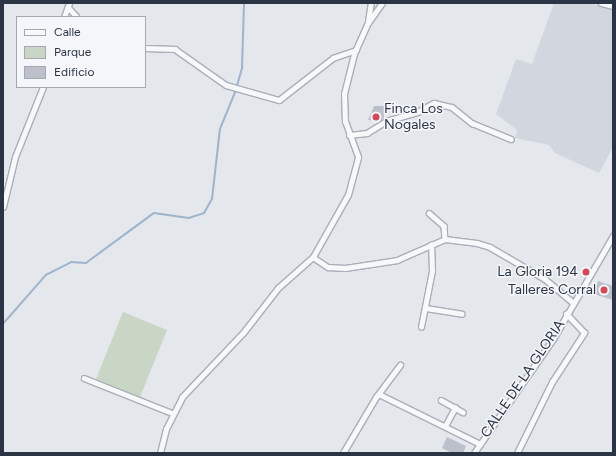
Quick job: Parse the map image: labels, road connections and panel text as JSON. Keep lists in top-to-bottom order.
{
  "streets": {
    "street": ["CALLE DE LA GLORIA"]
  },
  "places": ["Finca Los Nogales", "La Gloria 194", "Talleres Corral"],
  "legend": ["Calle", "Parque", "Edificio"]
}
